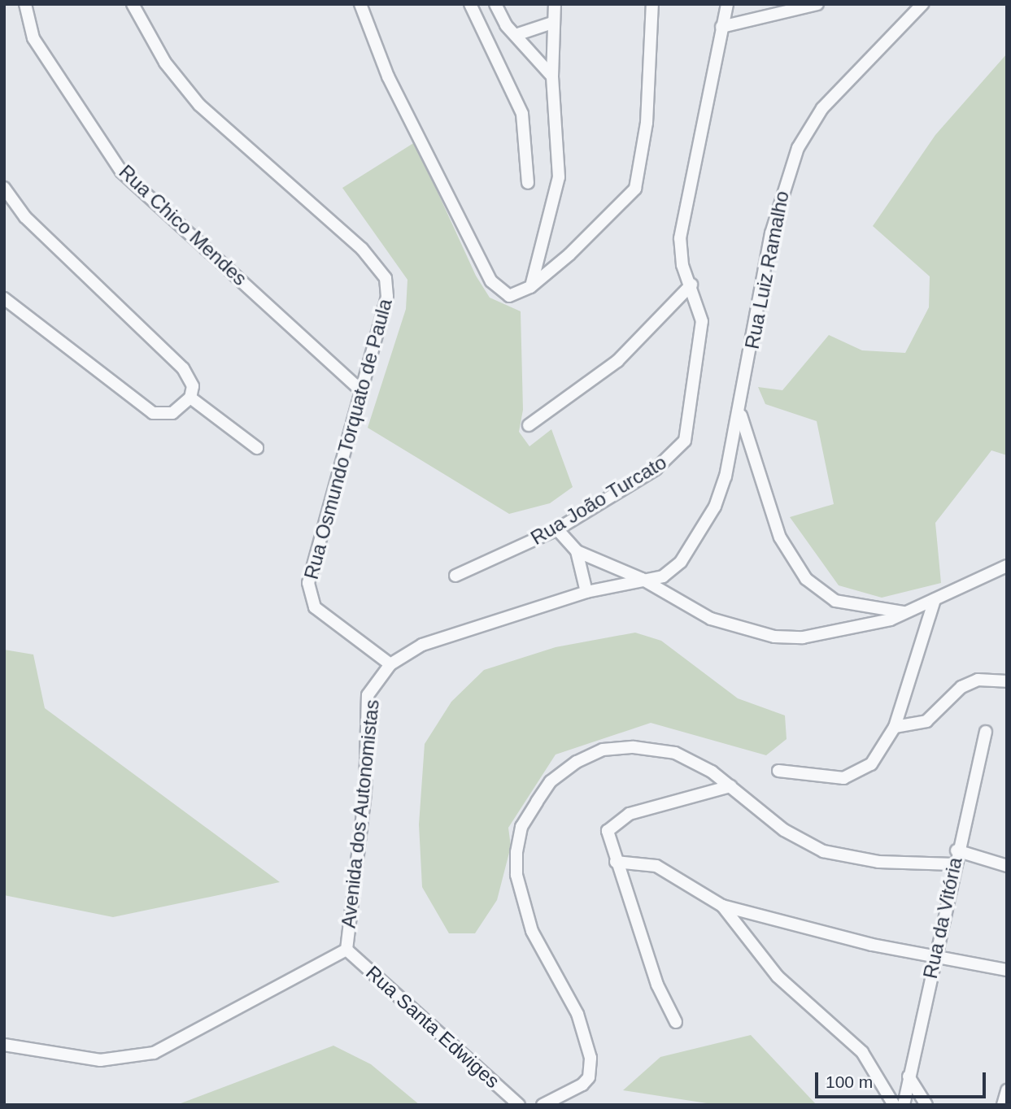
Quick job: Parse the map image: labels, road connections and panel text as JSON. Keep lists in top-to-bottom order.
{
  "streets": {
    "street": [
      "Rua Chico Mendes",
      "Rua Luiz Ramalho",
      "Rua Osmundo Torquato de Paula",
      "Rua João Turcato",
      "Avenida dos Autonomistas",
      "Rua da Vitória",
      "Rua Santa Edwiges"
    ]
  },
  "crossings": [
    ["Rua Chico Mendes", "Rua Osmundo Torquato de Paula"],
    ["Rua Luiz Ramalho", "Avenida dos Autonomistas"],
    ["Rua Osmundo Torquato de Paula", "Avenida dos Autonomistas"],
    ["Avenida dos Autonomistas", "Rua Santa Edwiges"]
  ],
  "scale_bar": "100 m"
}
